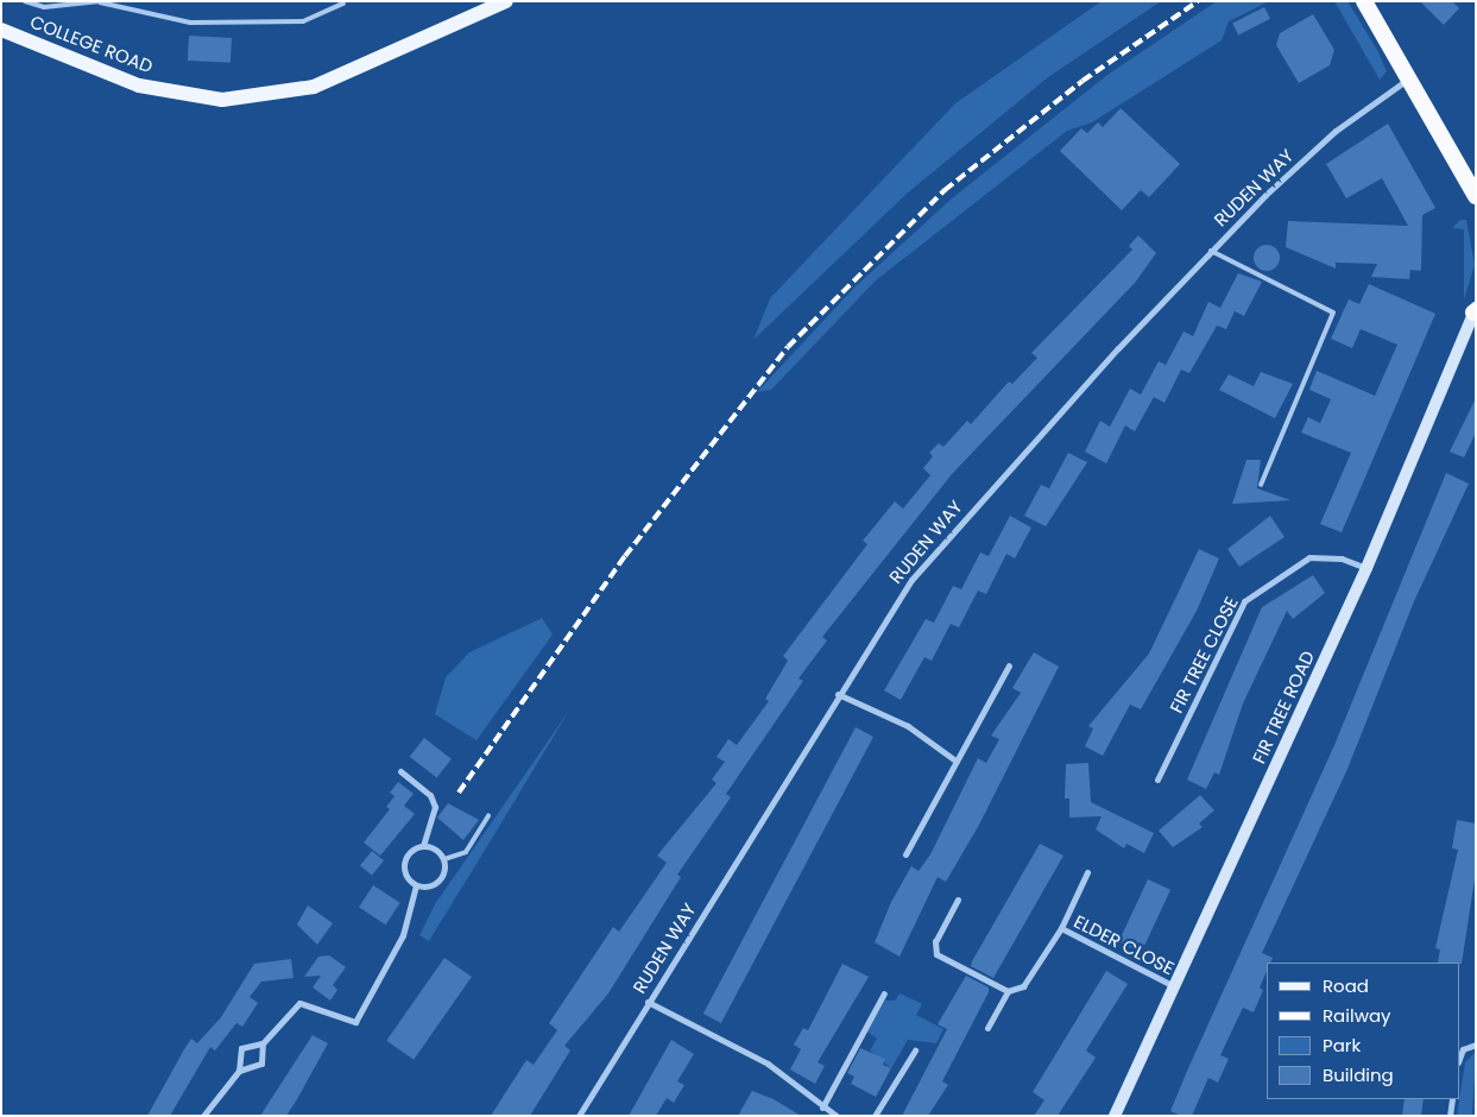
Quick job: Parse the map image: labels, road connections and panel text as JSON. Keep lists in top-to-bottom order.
{
  "streets": {
    "main road": ["COLLEGE ROAD", "FIR TREE ROAD"],
    "street": ["RUDEN WAY", "FIR TREE CLOSE", "ELDER CLOSE"]
  },
  "crossings": [
    ["FIR TREE CLOSE", "FIR TREE ROAD"],
    ["FIR TREE ROAD", "ELDER CLOSE"]
  ],
  "legend": [
    "Road",
    "Railway",
    "Park",
    "Building"
  ]
}
